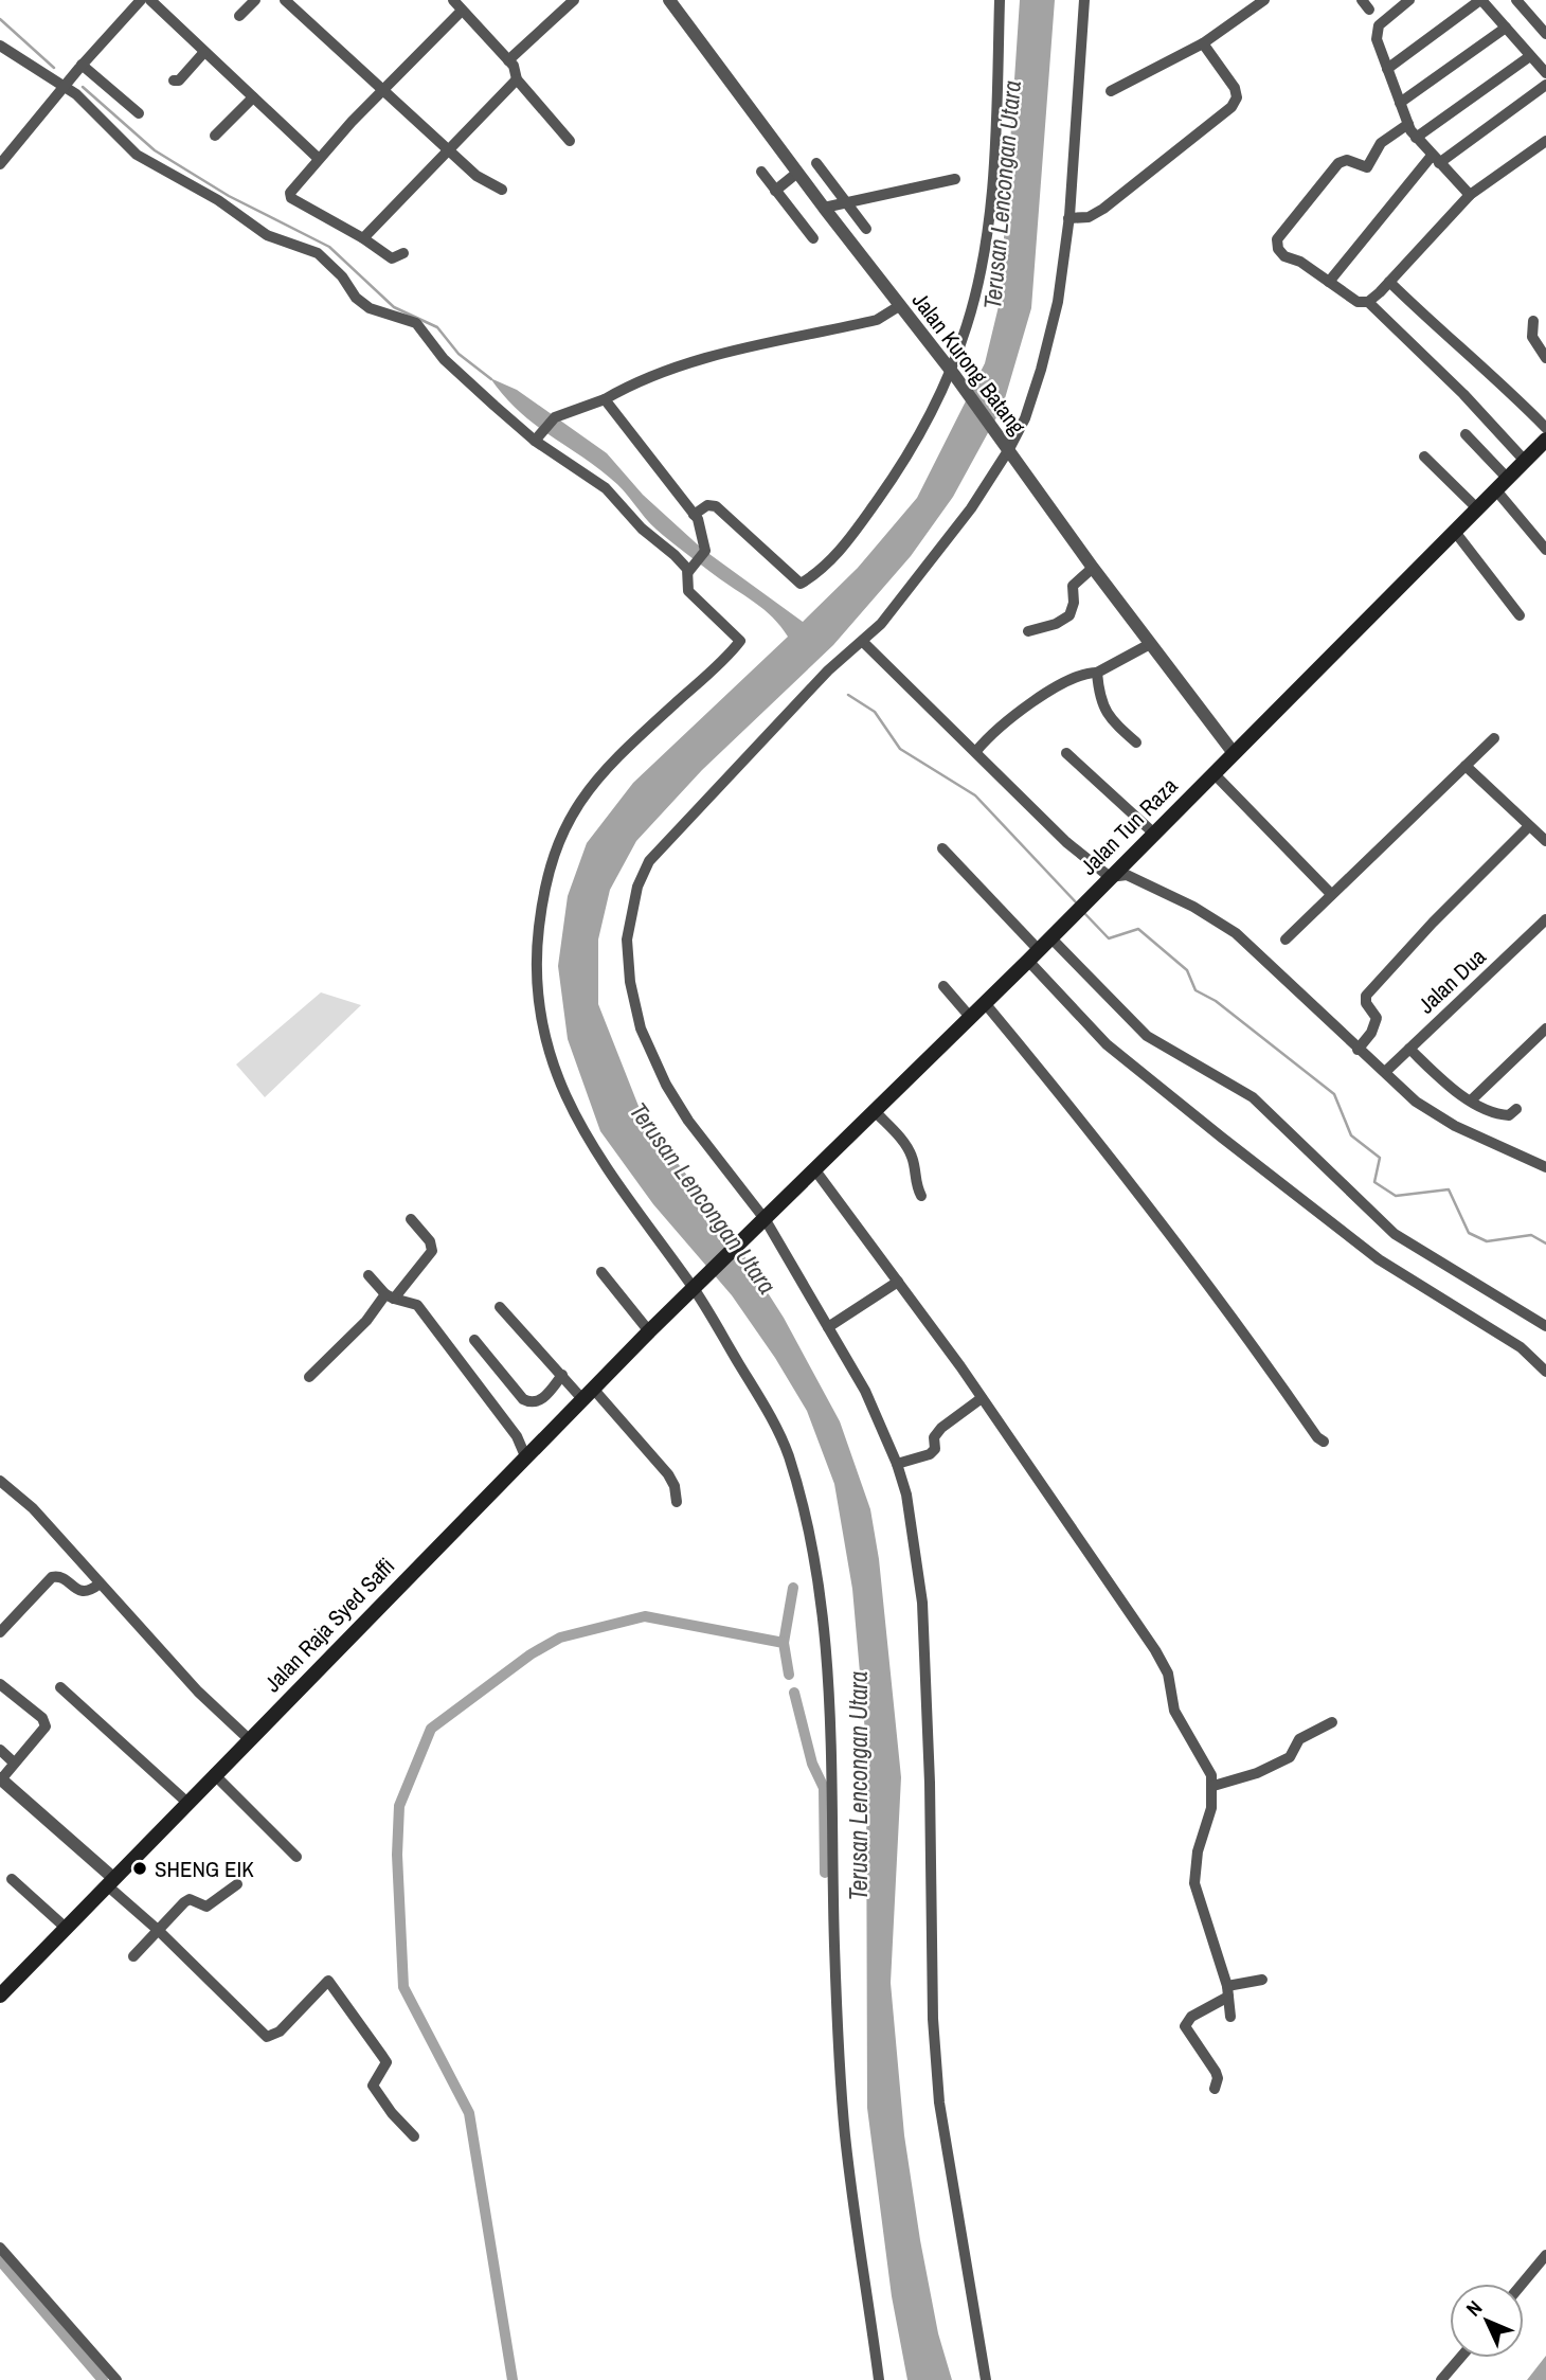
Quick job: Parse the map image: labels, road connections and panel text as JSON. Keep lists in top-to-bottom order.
{
  "streets": {
    "main road": ["Jalan Tun Raza", "Jalan Raja Syed Saffi"],
    "street": ["Jalan Kurong Batang", "Jalan Dua"]
  },
  "crossings": [
    ["Jalan Kurong Batang", "Jalan Tun Raza"],
    ["Jalan Tun Raza", "Jalan Raja Syed Saffi"]
  ],
  "water": ["Terusan Lencongan Utara"],
  "places": ["SHENG EIK"],
  "north": "top left"
}
